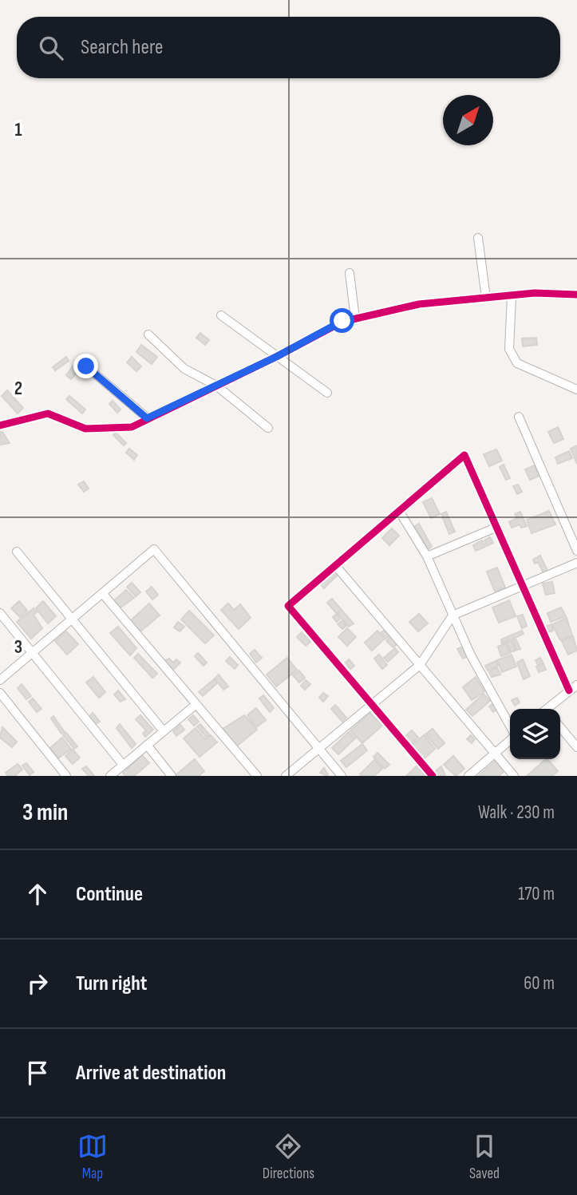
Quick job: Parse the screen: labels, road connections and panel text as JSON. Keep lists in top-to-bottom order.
{
  "north": "top right",
  "page": {
    "search": "Search here",
    "heading": ["3 min", "Walk · 230 m"],
    "list": [
      ["Continue", "170 m"],
      ["Turn right", "60 m"],
      "Arrive at destination"
    ],
    "nav": ["Map", "Directions", "Saved"]
  },
  "grid": {
    "rows": ["1", "2", "3"]
  }
}
